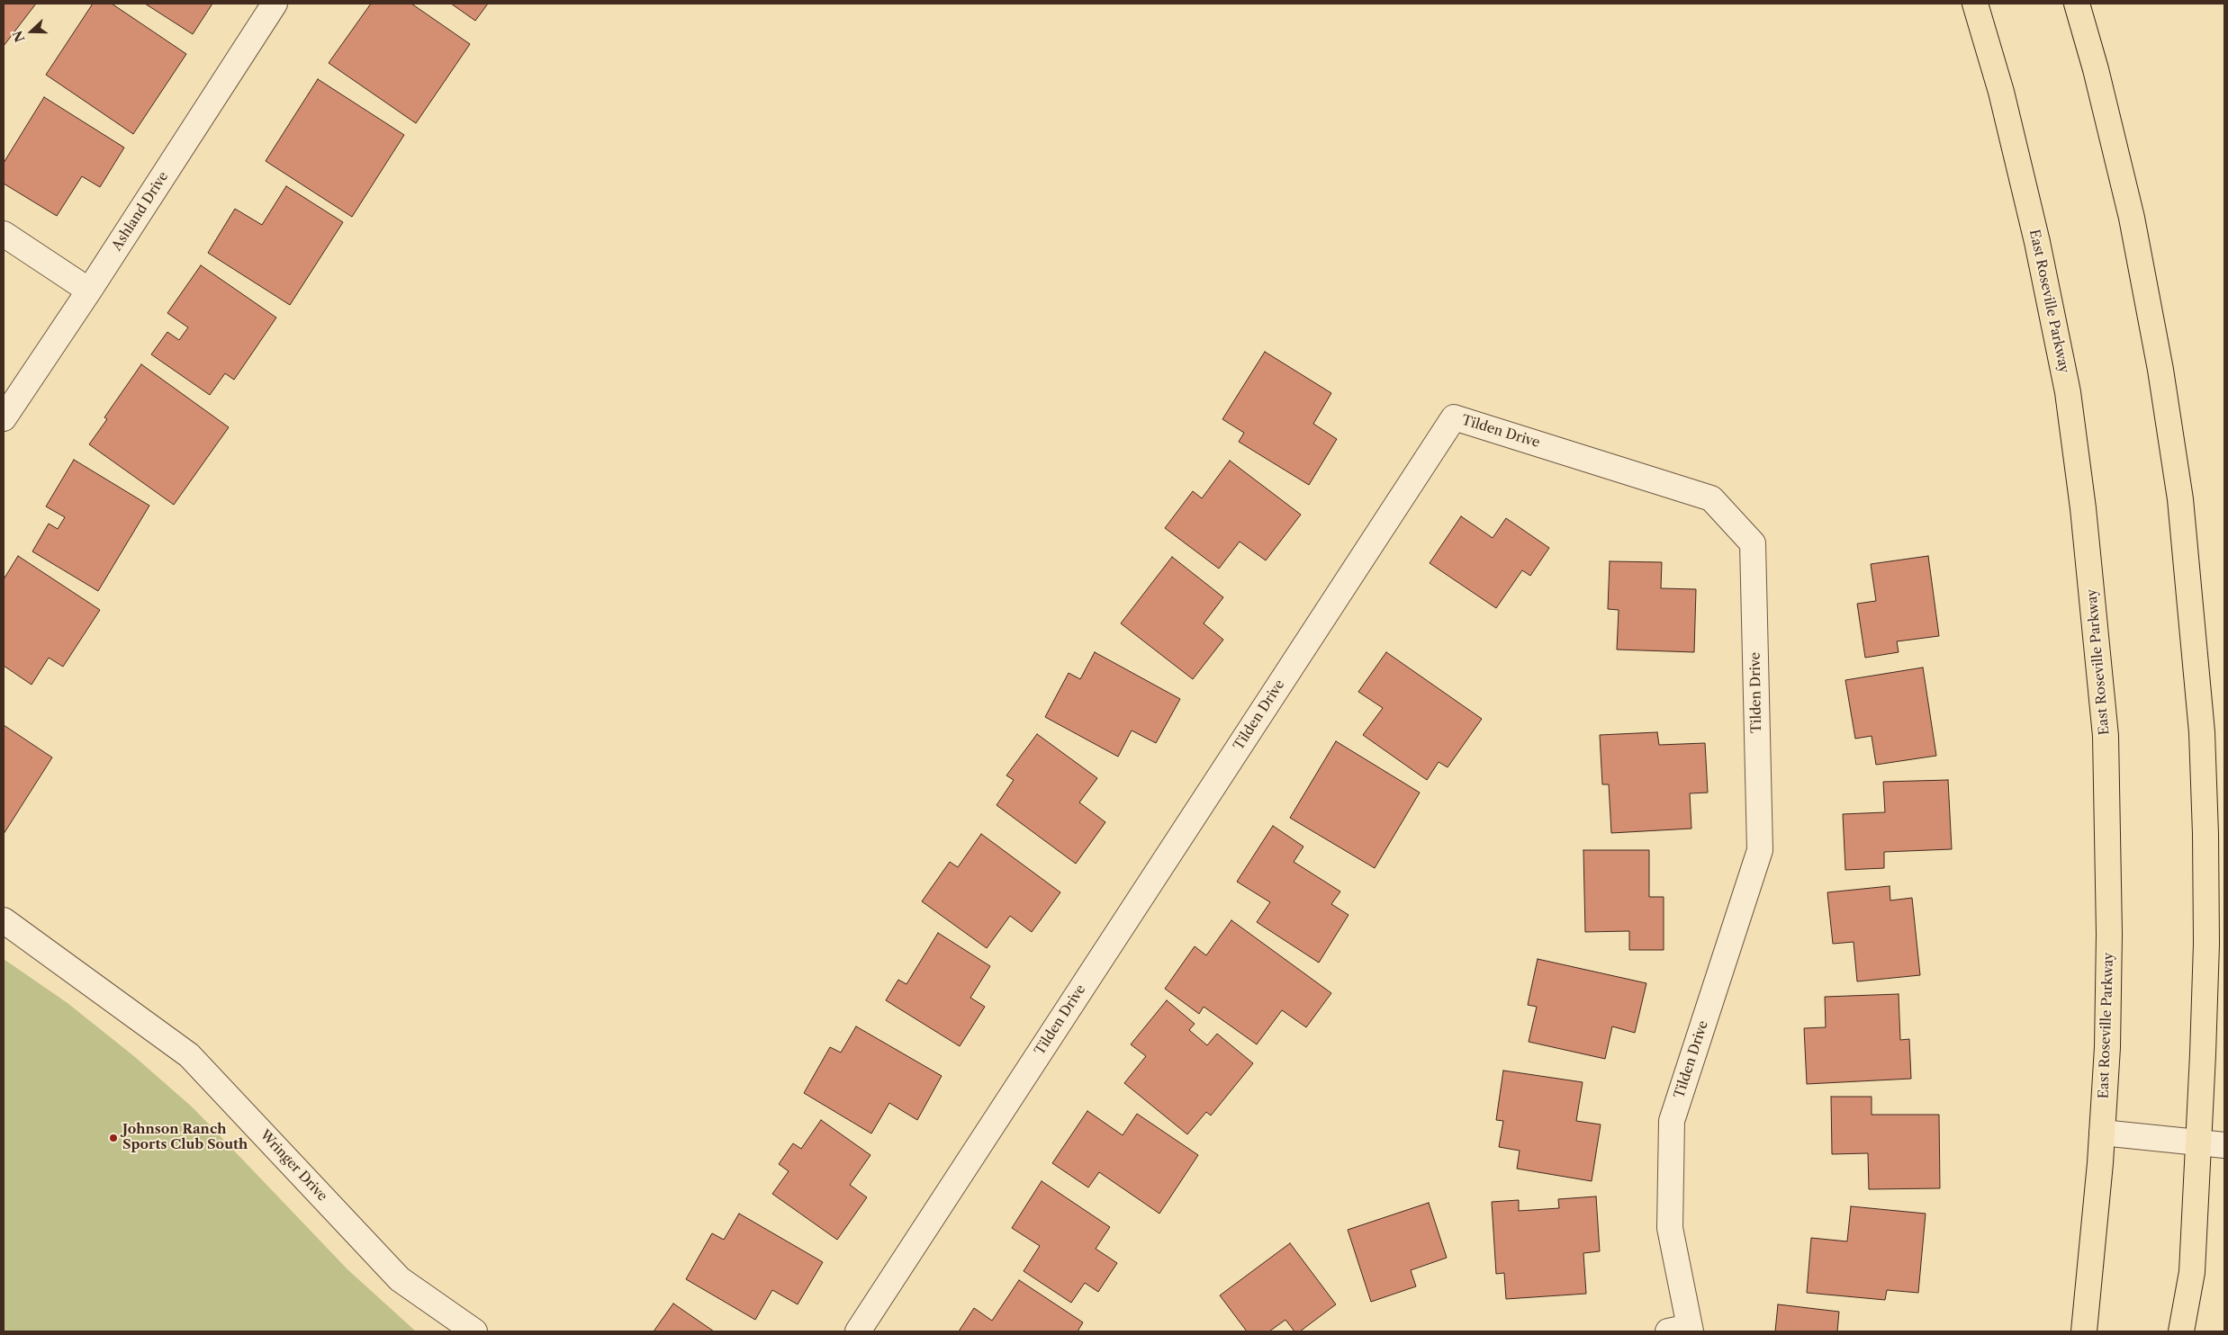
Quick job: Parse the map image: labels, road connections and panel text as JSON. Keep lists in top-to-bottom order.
{
  "streets": {
    "main road": ["East Roseville Parkway"],
    "street": ["Ashland Drive", "Tilden Drive", "Wringer Drive"]
  },
  "places": ["Johnson Ranch Sports Club South"],
  "north": "left"
}
